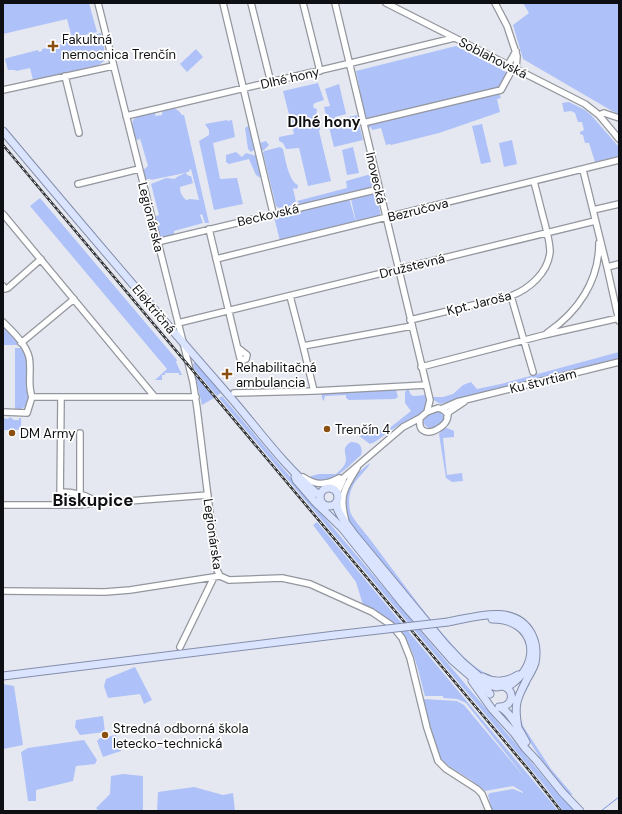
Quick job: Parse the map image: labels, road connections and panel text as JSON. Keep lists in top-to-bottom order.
{
  "streets": {
    "main road": ["Električná"],
    "street": [
      "Soblahovská",
      "Dlhé hony",
      "Inovecká",
      "Bezručova",
      "Beckovská",
      "Legionárska",
      "Družstevná",
      "Kpt. Jaroša",
      "Ku štvrtiam"
    ]
  },
  "crossings": [
    ["Soblahovská", "Dlhé hony"],
    ["Dlhé hony", "Inovecká"],
    ["Dlhé hony", "Legionárska"],
    ["Inovecká", "Bezručova"],
    ["Inovecká", "Beckovská"],
    ["Inovecká", "Družstevná"],
    ["Inovecká", "Kpt. Jaroša"],
    ["Inovecká", "Ku štvrtiam"],
    ["Bezručova", "Kpt. Jaroša"],
    ["Beckovská", "Legionárska"],
    ["Legionárska", "Družstevná"],
    ["Legionárska", "Električná"],
    ["Družstevná", "Kpt. Jaroša"],
    ["Električná", "Ku štvrtiam"]
  ],
  "districts": ["Dlhé hony", "Biskupice"],
  "places": {
    "health": ["Fakultná nemocnica Trenčín", "Rehabilitačná ambulancia"],
    "other": ["Trenčín 4", "DM Army", "Stredná odborná škola letecko-technická"]
  }
}
